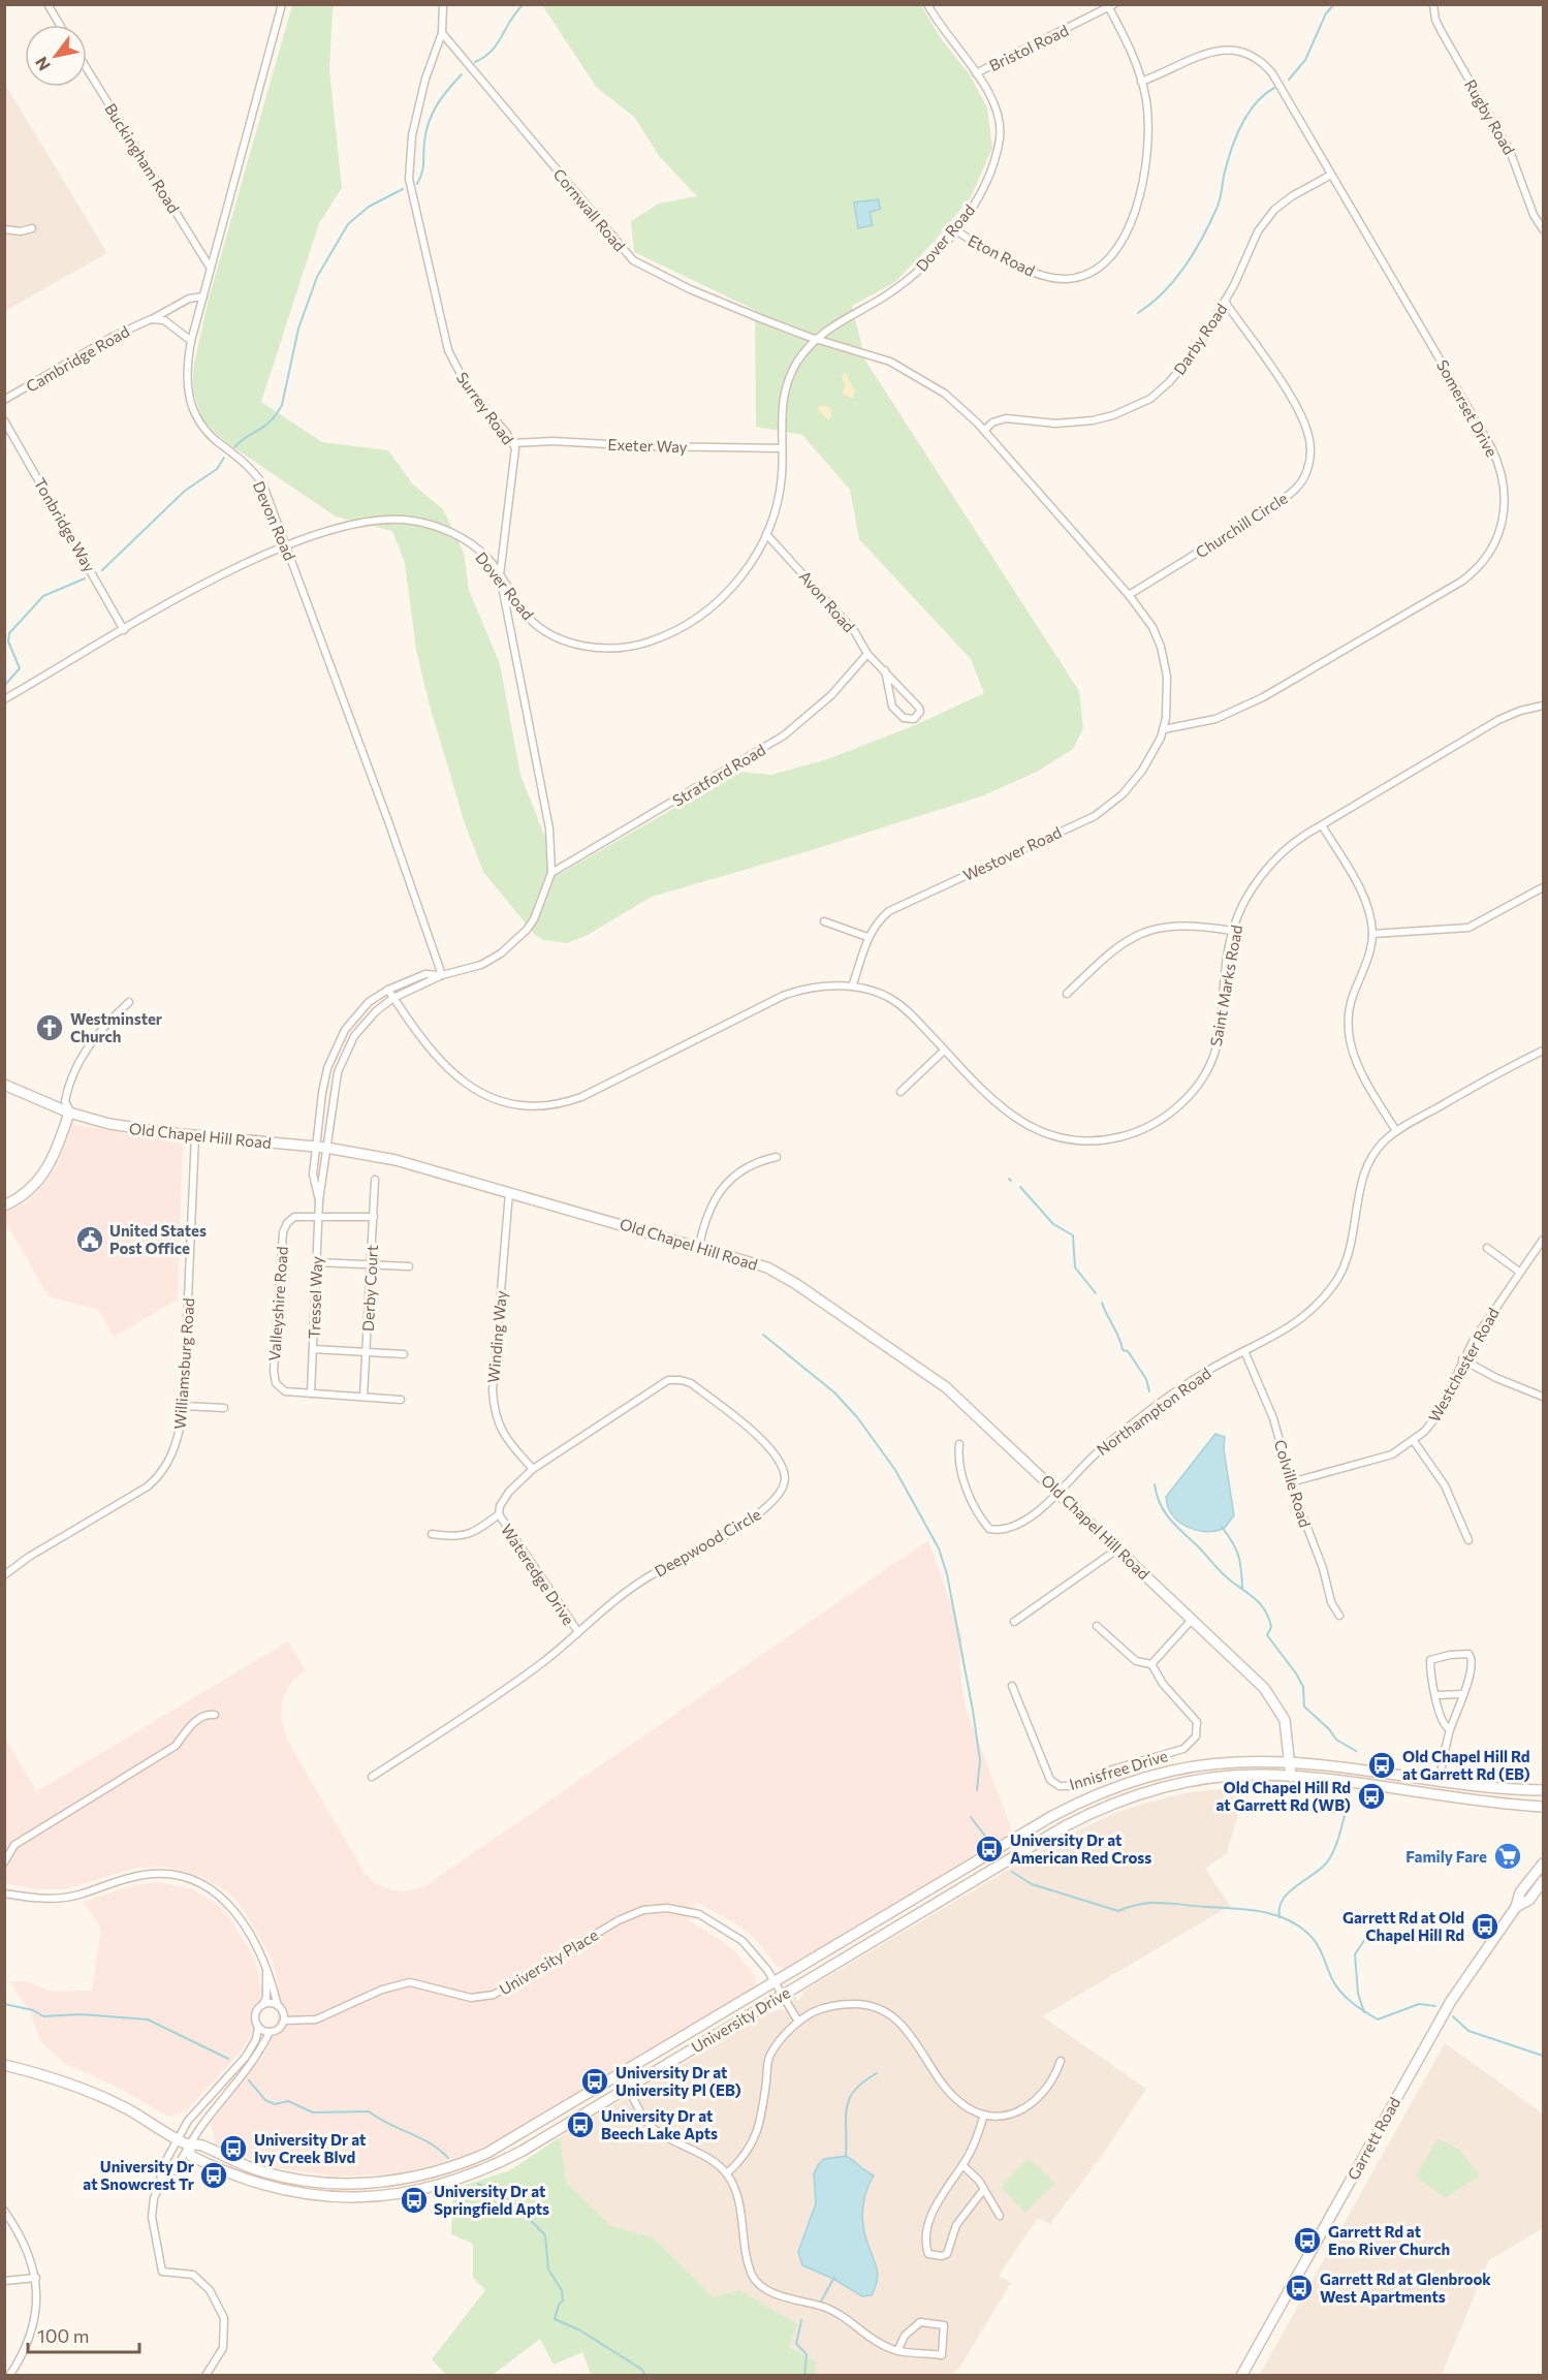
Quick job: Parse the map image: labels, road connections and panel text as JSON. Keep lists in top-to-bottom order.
{
  "streets": {
    "main road": ["Old Chapel Hill Road", "University Drive", "Garrett Road"],
    "street": [
      "Bristol Road",
      "Rugby Road",
      "Buckingham Road",
      "Cornwall Road",
      "Dover Road",
      "Eton Road",
      "Darby Road",
      "Cambridge Road",
      "Surrey Road",
      "Somerset Drive",
      "Exeter Way",
      "Devon Road",
      "Tonbridge Way",
      "Churchill Circle",
      "Avon Road",
      "Stratford Road",
      "Westover Road",
      "Saint Marks Road",
      "Derby Court",
      "Tressel Way",
      "Valleyshire Road",
      "Winding Way",
      "Williamsburg Road",
      "Westchester Road",
      "Northampton Road",
      "Colville Road",
      "Deepwood Circle",
      "Wateredge Drive",
      "Innisfree Drive",
      "University Place"
    ]
  },
  "crossings": [
    ["Bristol Road", "Dover Road"],
    ["Bristol Road", "Eton Road"],
    ["Buckingham Road", "Devon Road"],
    ["Cornwall Road", "Dover Road"],
    ["Cornwall Road", "Surrey Road"],
    ["Cornwall Road", "Westover Road"],
    ["Dover Road", "Eton Road"],
    ["Dover Road", "Surrey Road"],
    ["Dover Road", "Exeter Way"],
    ["Dover Road", "Devon Road"],
    ["Dover Road", "Tonbridge Way"],
    ["Dover Road", "Avon Road"],
    ["Dover Road", "Westover Road"],
    ["Eton Road", "Somerset Drive"],
    ["Darby Road", "Somerset Drive"],
    ["Darby Road", "Churchill Circle"],
    ["Darby Road", "Westover Road"],
    ["Cambridge Road", "Devon Road"],
    ["Surrey Road", "Exeter Way"],
    ["Surrey Road", "Devon Road"],
    ["Surrey Road", "Stratford Road"],
    ["Surrey Road", "Tressel Way"],
    ["Somerset Drive", "Westover Road"],
    ["Devon Road", "Tressel Way"],
    ["Churchill Circle", "Westover Road"],
    ["Avon Road", "Stratford Road"],
    ["Westover Road", "Saint Marks Road"],
    ["Old Chapel Hill Road", "Tressel Way"],
    ["Old Chapel Hill Road", "Winding Way"],
    ["Old Chapel Hill Road", "Williamsburg Road"],
    ["Old Chapel Hill Road", "Northampton Road"],
    ["Old Chapel Hill Road", "University Drive"],
    ["Derby Court", "Valleyshire Road"],
    ["Tressel Way", "Valleyshire Road"],
    ["Winding Way", "Deepwood Circle"],
    ["Westchester Road", "Colville Road"],
    ["Northampton Road", "Colville Road"],
    ["Deepwood Circle", "Wateredge Drive"],
    ["University Place", "University Drive"]
  ],
  "places": {
    "church": ["Westminster Church"],
    "public building": ["United States Post Office"],
    "bus stop": [
      "Old Chapel Hill Rd at Garrett Rd (EB)",
      "Old Chapel Hill Rd at Garrett Rd (WB)",
      "University Dr at American Red Cross",
      "Garrett Rd at Old Chapel Hill Rd",
      "University Dr at University Pl (EB)",
      "University Dr at Beech Lake Apts",
      "University Dr at Ivy Creek Blvd",
      "University Dr at Snowcrest Tr",
      "University Dr at Springfield Apts",
      "Garrett Rd at Eno River Church",
      "Garrett Rd at Glenbrook West Apartments"
    ],
    "supermarket": ["Family Fare"]
  },
  "scale_bar": "100 m",
  "north": "bottom left"
}
